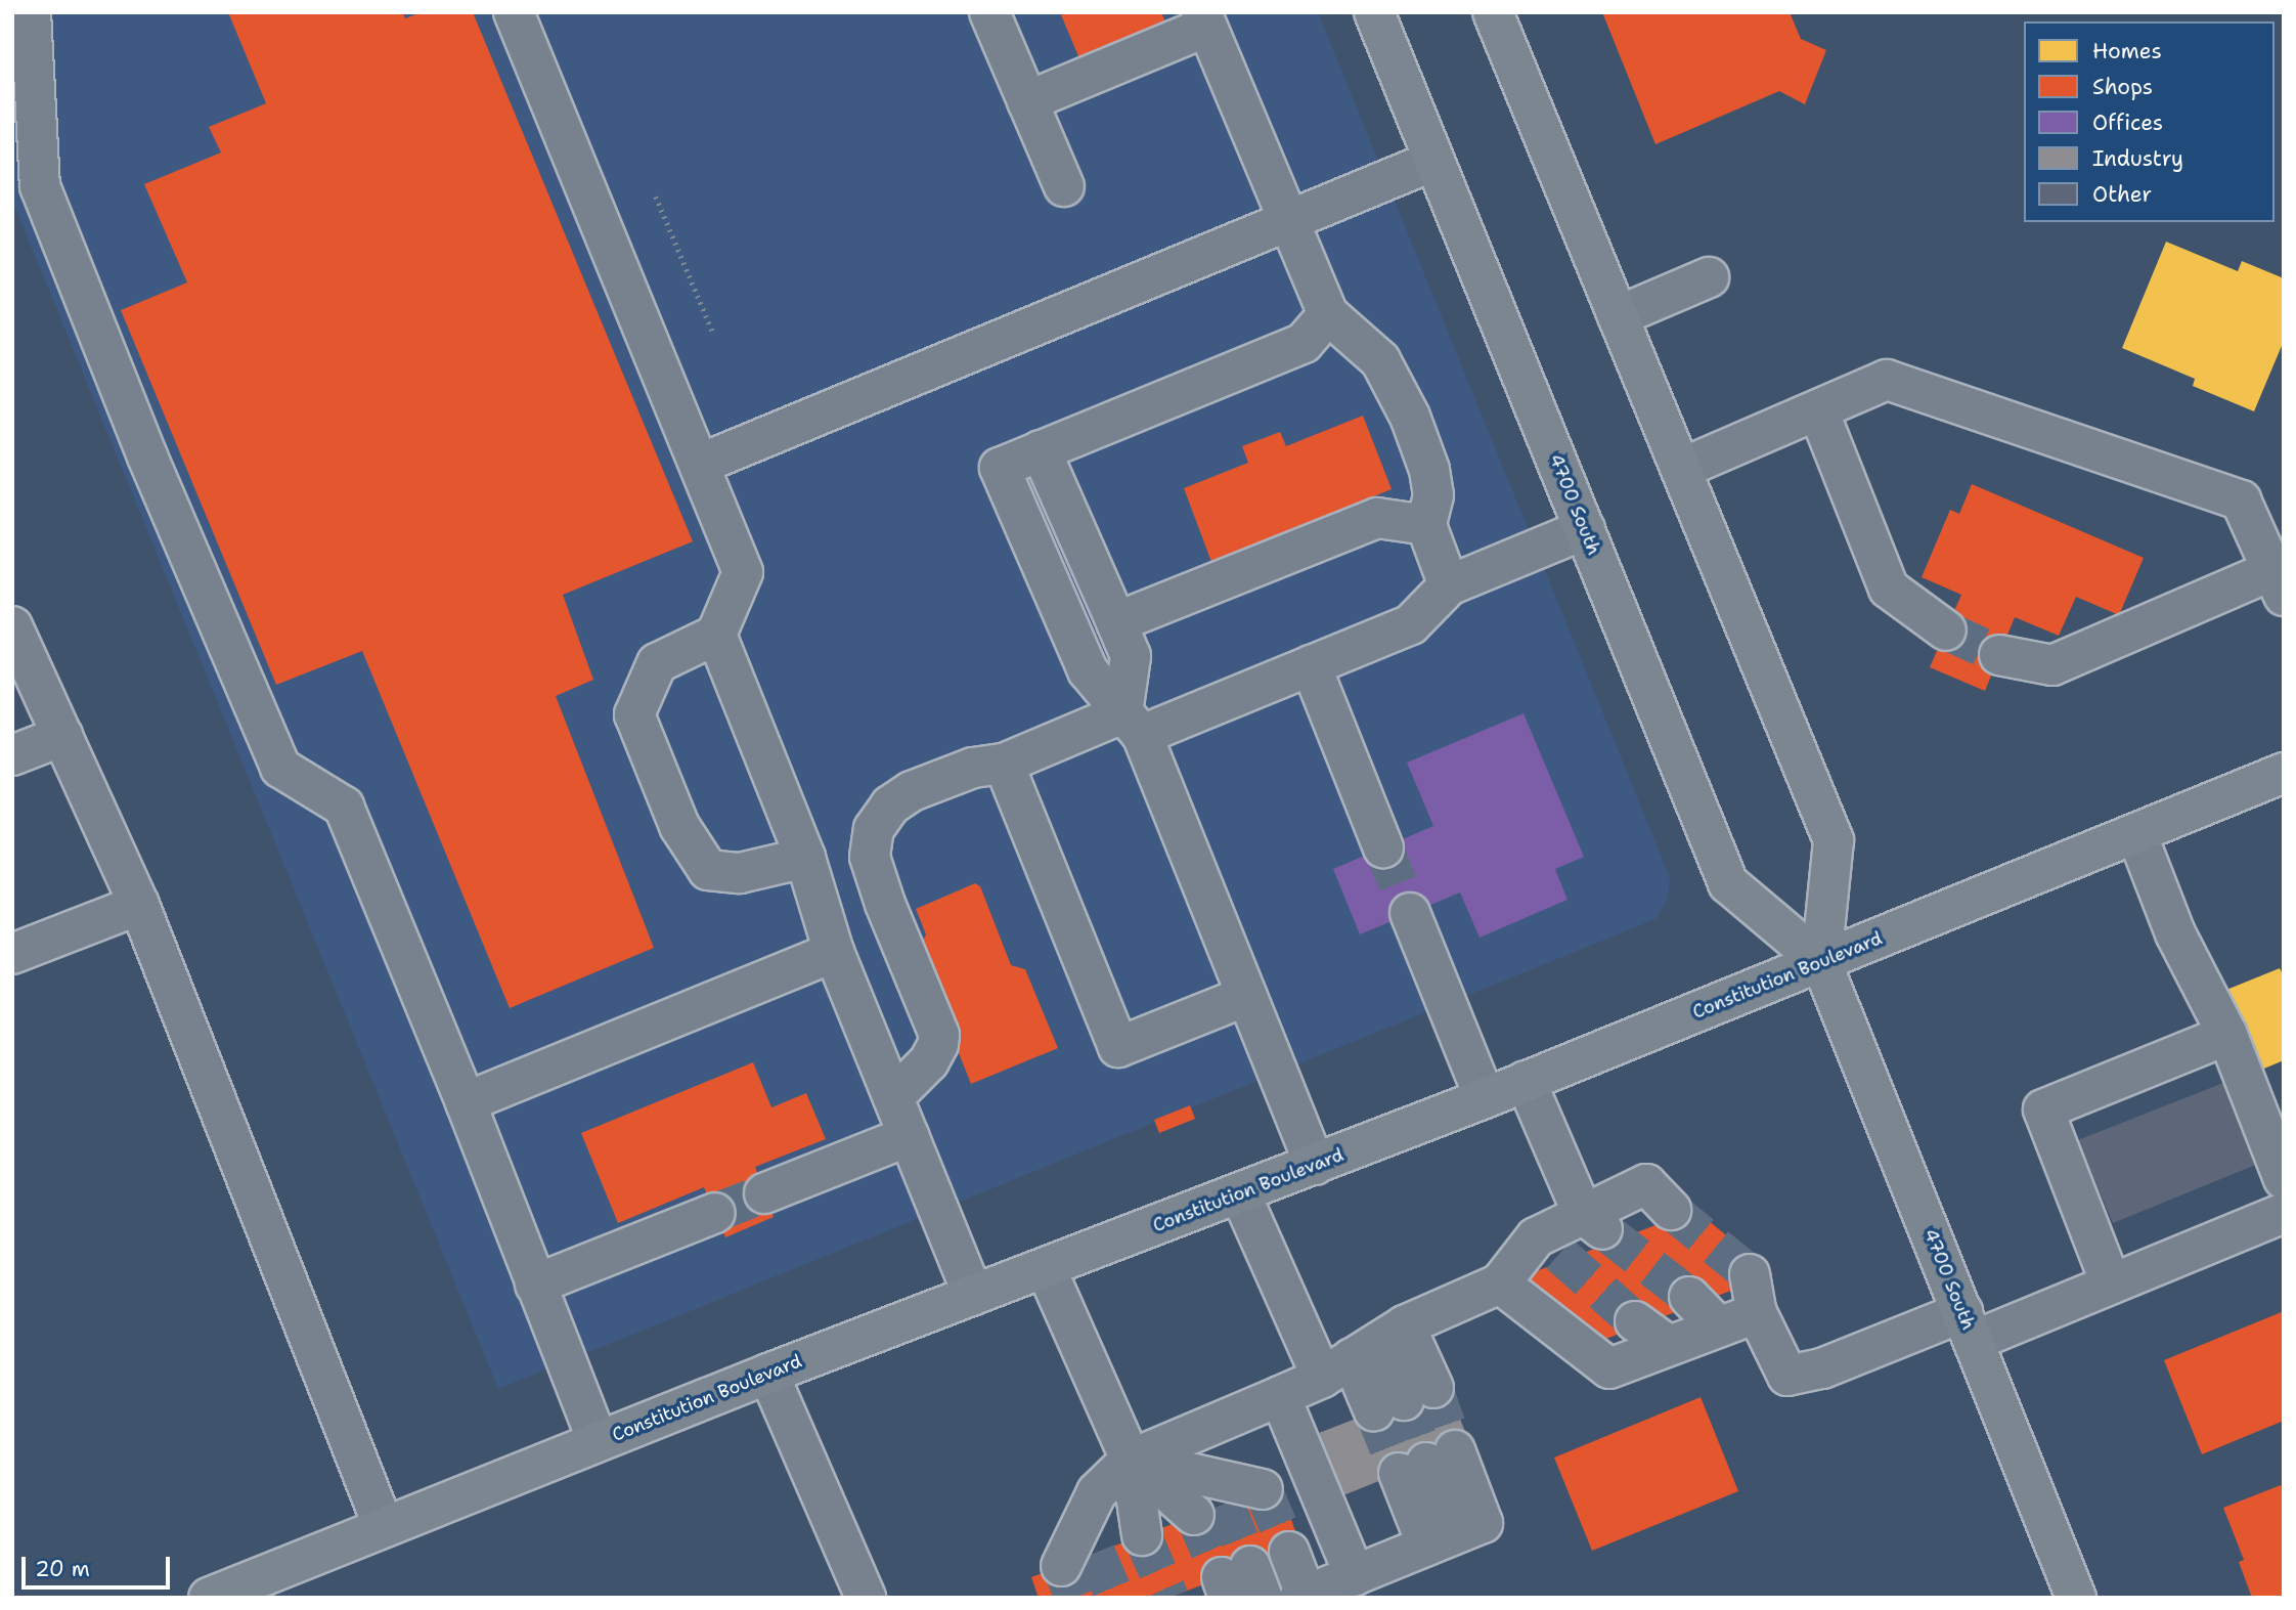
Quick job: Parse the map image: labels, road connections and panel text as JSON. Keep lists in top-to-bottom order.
{
  "streets": {
    "main road": ["4700 South", "Constitution Boulevard"]
  },
  "crossings": [
    ["4700 South", "Constitution Boulevard"]
  ],
  "legend": [
    "Homes",
    "Shops",
    "Offices",
    "Industry",
    "Other"
  ],
  "scale_bar": "20 m"
}
